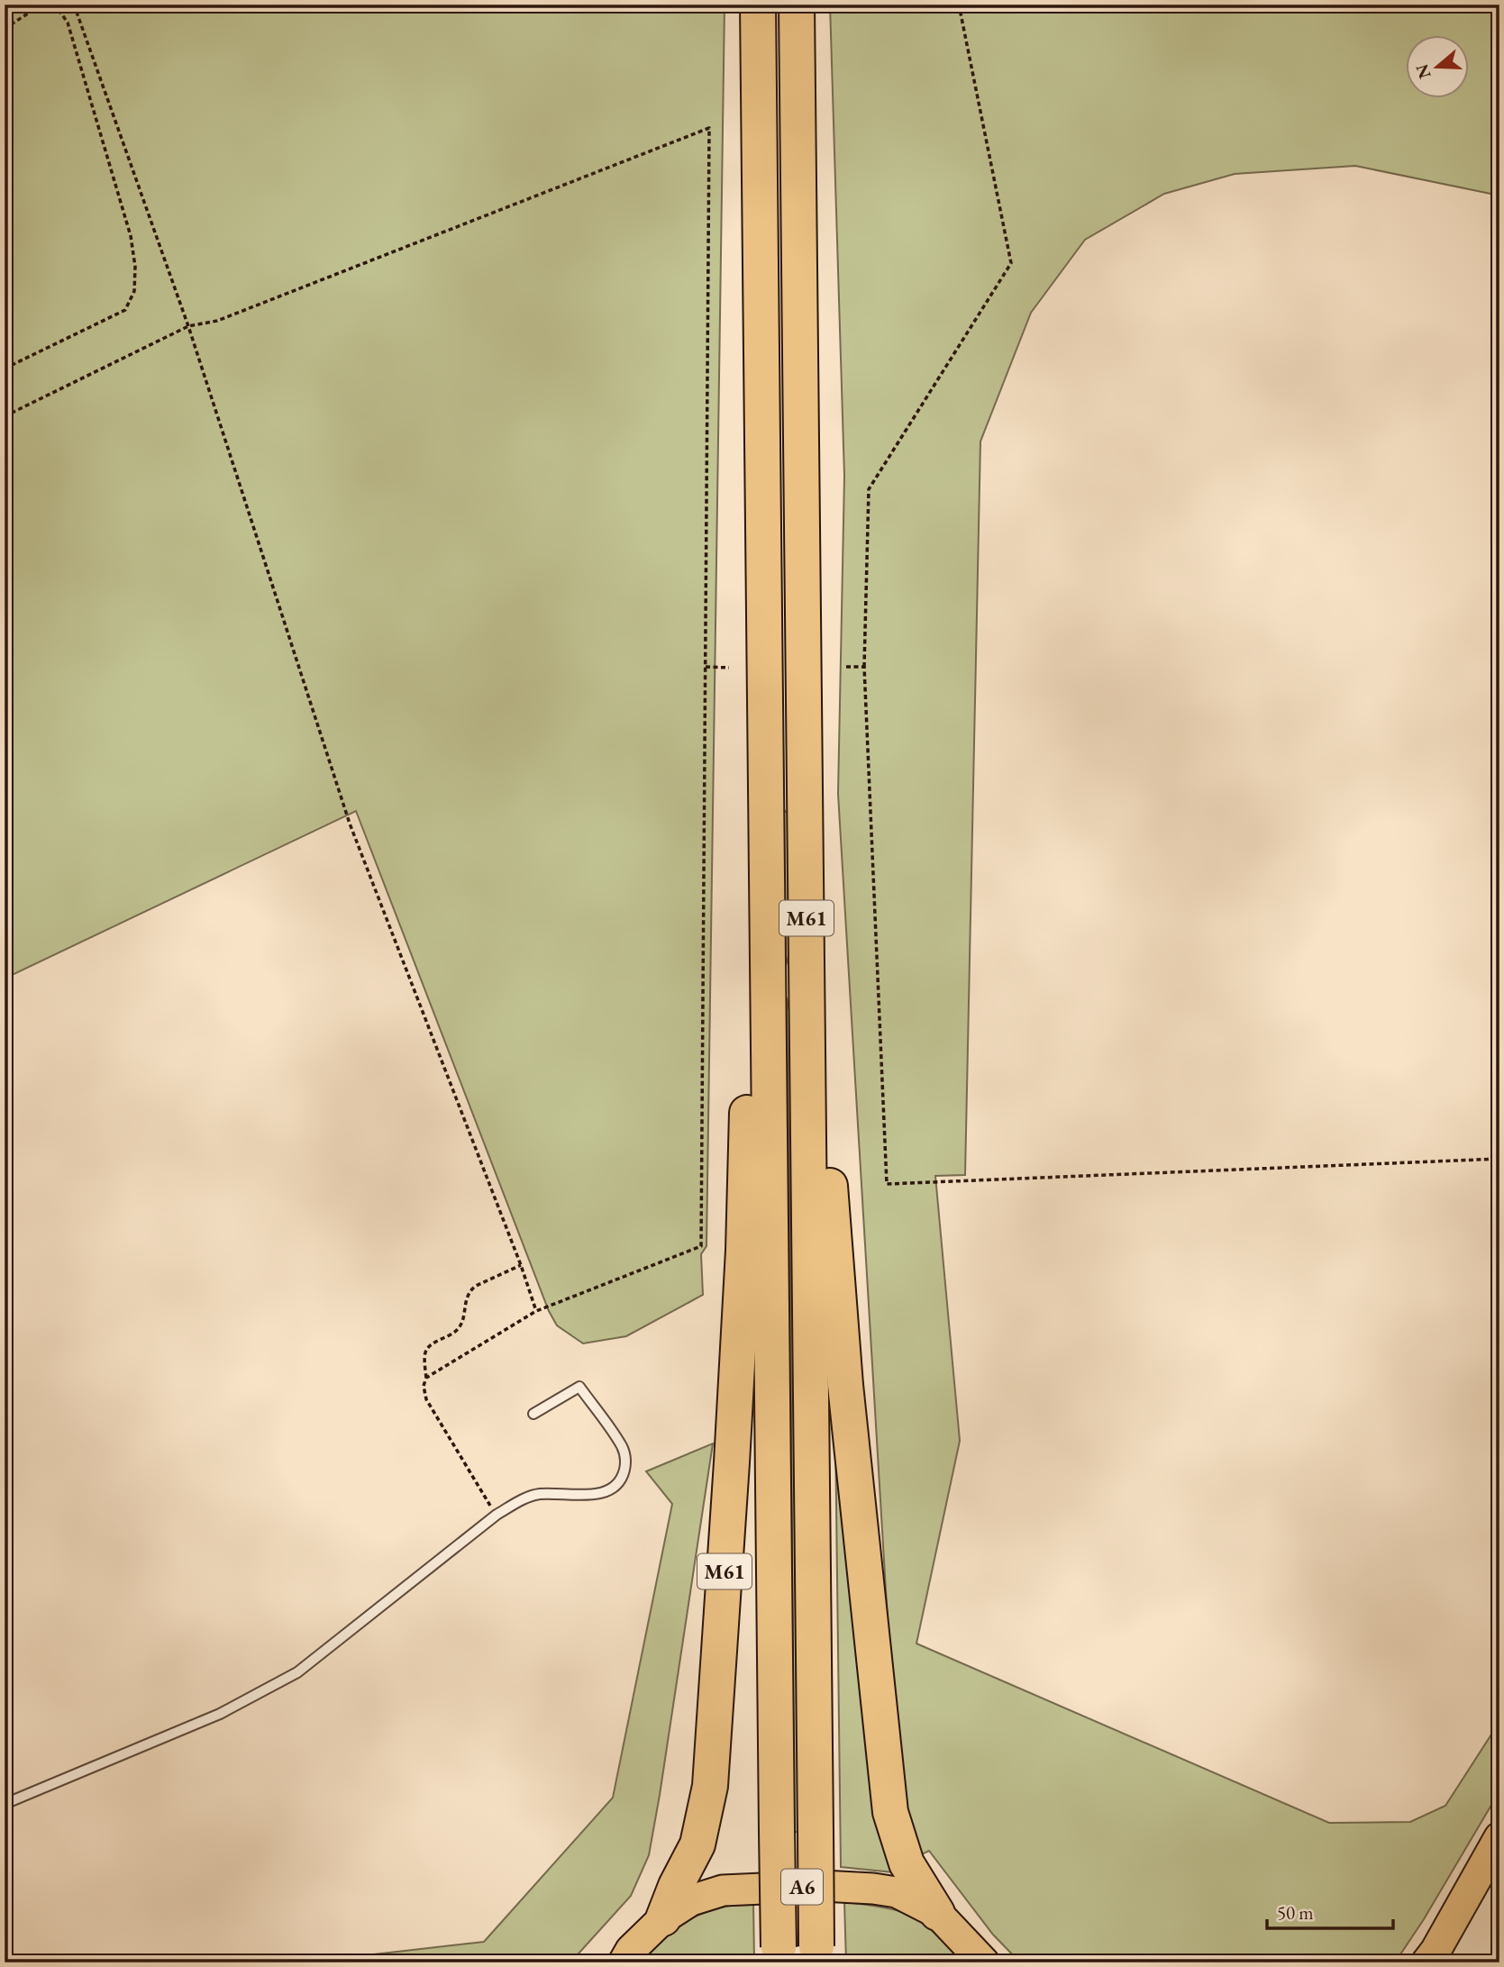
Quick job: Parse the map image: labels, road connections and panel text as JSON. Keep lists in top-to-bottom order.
{
  "streets": {
    "highway": ["M61"],
    "main road": ["A6"]
  },
  "crossings": [
    ["M61", "A6"]
  ],
  "scale_bar": "50 m",
  "north": "left"
}
